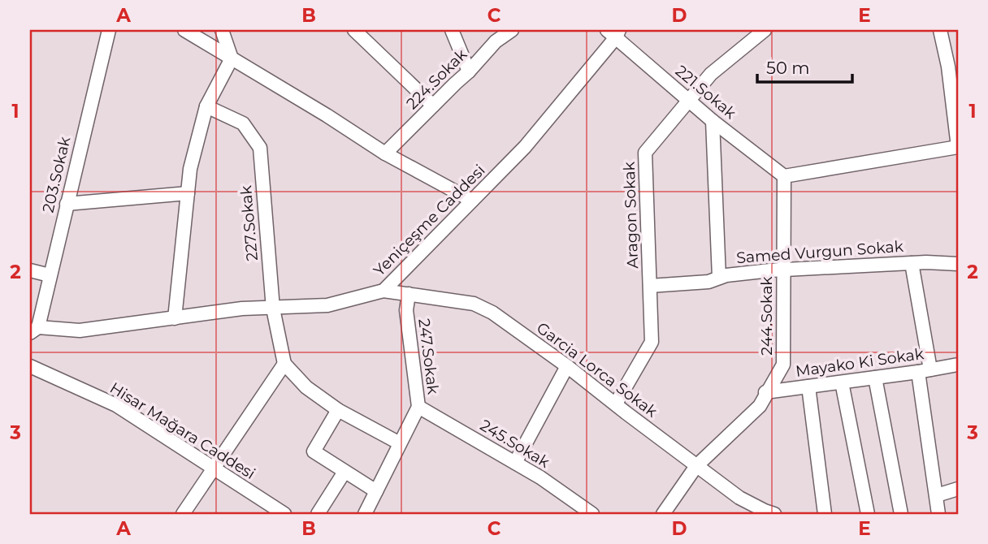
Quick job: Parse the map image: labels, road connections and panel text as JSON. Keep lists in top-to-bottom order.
{
  "streets": {
    "street": [
      "224.Sokak",
      "221.Sokak",
      "203.Sokak",
      "Aragon Sokak",
      "Yeniçeşme Caddesi",
      "227.Sokak",
      "Samed Vurgun Sokak",
      "244.Sokak",
      "247.Sokak",
      "Mayako Ki Sokak",
      "Garcia Lorca Sokak",
      "Hisar Mağara Caddesi",
      "245.Sokak"
    ]
  },
  "crossings": [
    ["221.Sokak", "Aragon Sokak"],
    ["221.Sokak", "Yeniçeşme Caddesi"],
    ["221.Sokak", "244.Sokak"],
    ["203.Sokak", "Yeniçeşme Caddesi"],
    ["Aragon Sokak", "Samed Vurgun Sokak"],
    ["Aragon Sokak", "Garcia Lorca Sokak"],
    ["Yeniçeşme Caddesi", "227.Sokak"],
    ["Yeniçeşme Caddesi", "Garcia Lorca Sokak"],
    ["Samed Vurgun Sokak", "244.Sokak"],
    ["244.Sokak", "Mayako Ki Sokak"],
    ["244.Sokak", "Garcia Lorca Sokak"],
    ["247.Sokak", "Garcia Lorca Sokak"],
    ["247.Sokak", "245.Sokak"]
  ],
  "scale_bar": "50 m",
  "grid": {
    "columns": [
      "A",
      "B",
      "C",
      "D",
      "E"
    ],
    "rows": ["1", "2", "3"]
  }
}
